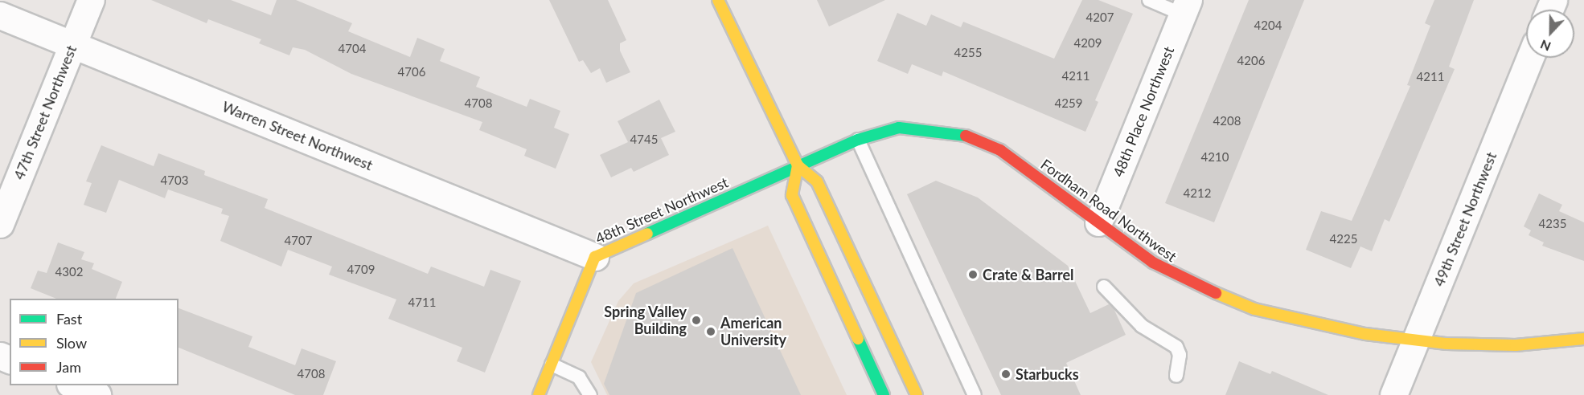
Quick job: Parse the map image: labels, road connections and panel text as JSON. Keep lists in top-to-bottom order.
{
  "streets": {
    "street": [
      "48th Place Northwest",
      "47th Street Northwest",
      "Warren Street Northwest",
      "48th Street Northwest",
      "Fordham Road Northwest",
      "49th Street Northwest"
    ]
  },
  "crossings": [
    ["48th Place Northwest", "Fordham Road Northwest"],
    ["47th Street Northwest", "Warren Street Northwest"],
    ["Warren Street Northwest", "48th Street Northwest"],
    ["48th Street Northwest", "Fordham Road Northwest"],
    ["Fordham Road Northwest", "49th Street Northwest"]
  ],
  "places": [
    "Crate & Barrel",
    "Spring Valley Building",
    "American University",
    "Starbucks"
  ],
  "house_numbers": [
    "4207",
    "4204",
    "4209",
    "4704",
    "4255",
    "4206",
    "4706",
    "4211",
    "4211",
    "4708",
    "4259",
    "4208",
    "4745",
    "4210",
    "4703",
    "4212",
    "4235",
    "4225",
    "4707",
    "4709",
    "4302",
    "4711",
    "4708"
  ],
  "legend": ["Fast", "Slow", "Jam"],
  "north": "bottom"
}
